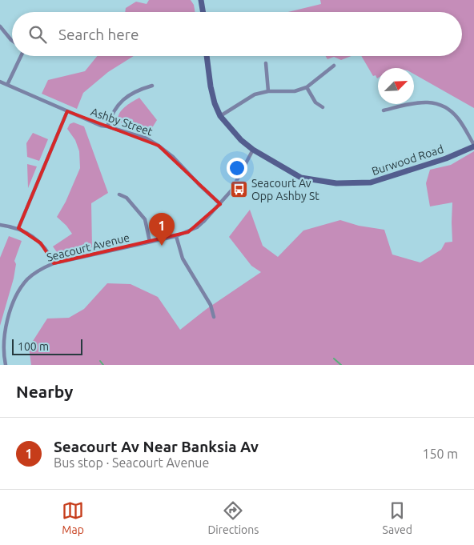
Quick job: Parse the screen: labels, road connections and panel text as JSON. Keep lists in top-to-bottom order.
{
  "streets": {
    "main road": ["Burwood Road"],
    "street": ["Ashby Street", "Seacourt Avenue"]
  },
  "crossings": [
    ["Ashby Street", "Seacourt Avenue"],
    ["Burwood Road", "Seacourt Avenue"]
  ],
  "places": {
    "bus stop": ["Seacourt Av Opp Ashby St"]
  },
  "scale_bar": "100 m",
  "north": "top right",
  "page": {
    "search": "Search here",
    "pins": "1",
    "scale": "100 m",
    "heading": "Nearby",
    "list": [
      {
        "mark": "1",
        "name": "Seacourt Av Near Banksia Av",
        "note": "Bus stop · Seacourt Avenue",
        "value": "150 m"
      }
    ],
    "nav": ["Map", "Directions", "Saved"]
  }
}
